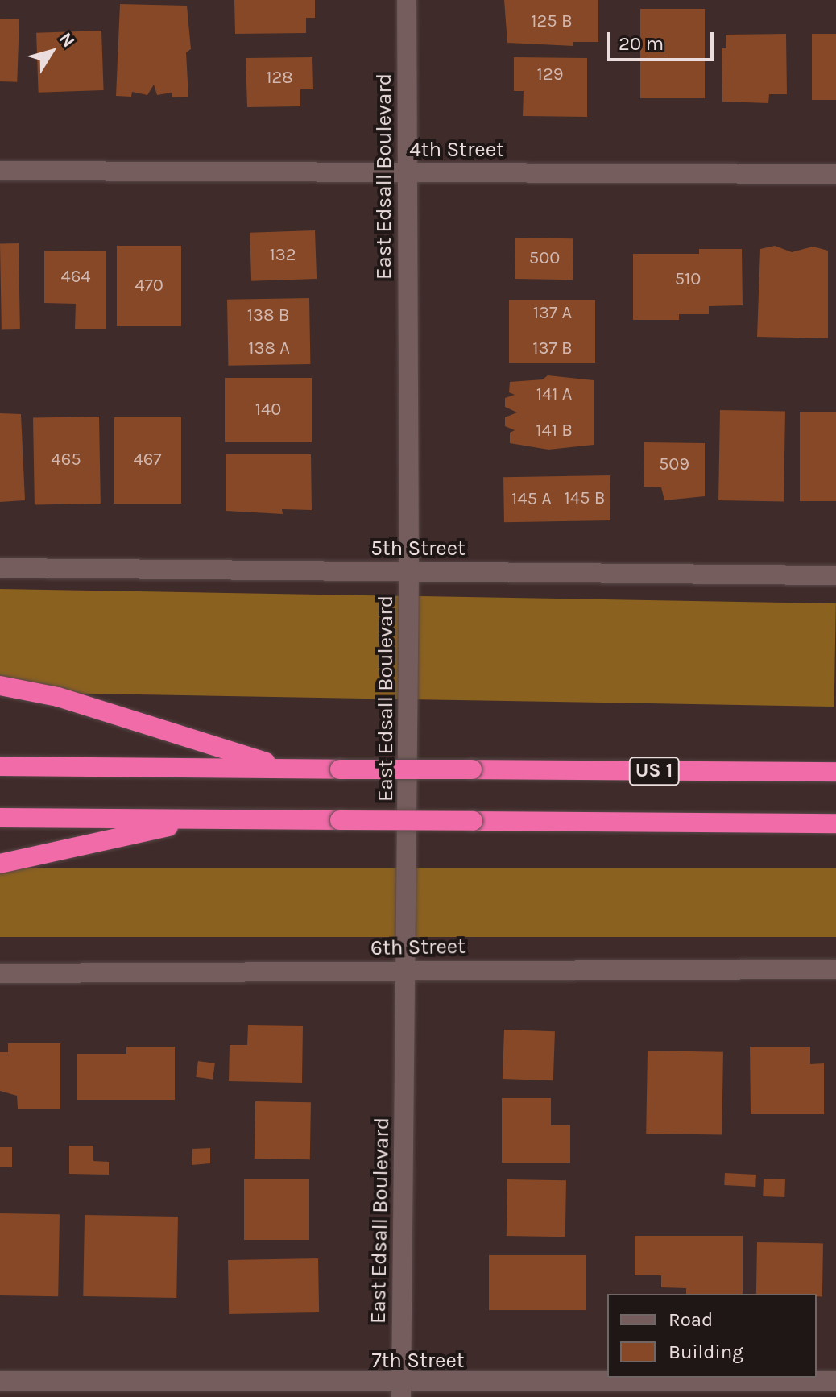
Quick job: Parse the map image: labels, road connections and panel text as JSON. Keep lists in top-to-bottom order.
{
  "streets": {
    "highway": ["US 1"],
    "street": [
      "4th Street",
      "East Edsall Boulevard",
      "5th Street",
      "6th Street",
      "7th Street"
    ]
  },
  "crossings": [
    ["4th Street", "East Edsall Boulevard"],
    ["East Edsall Boulevard", "5th Street"],
    ["East Edsall Boulevard", "6th Street"],
    ["East Edsall Boulevard", "7th Street"]
  ],
  "house_numbers": [
    "125 B",
    "129",
    "128",
    "132",
    "500",
    "464",
    "510",
    "470",
    "137 A",
    "138 B",
    "138 A",
    "137 B",
    "141 A",
    "140",
    "141 B",
    "465",
    "467",
    "509",
    "145 B",
    "145 A"
  ],
  "legend": ["Road", "Building"],
  "scale_bar": "20 m",
  "north": "top right"
}
